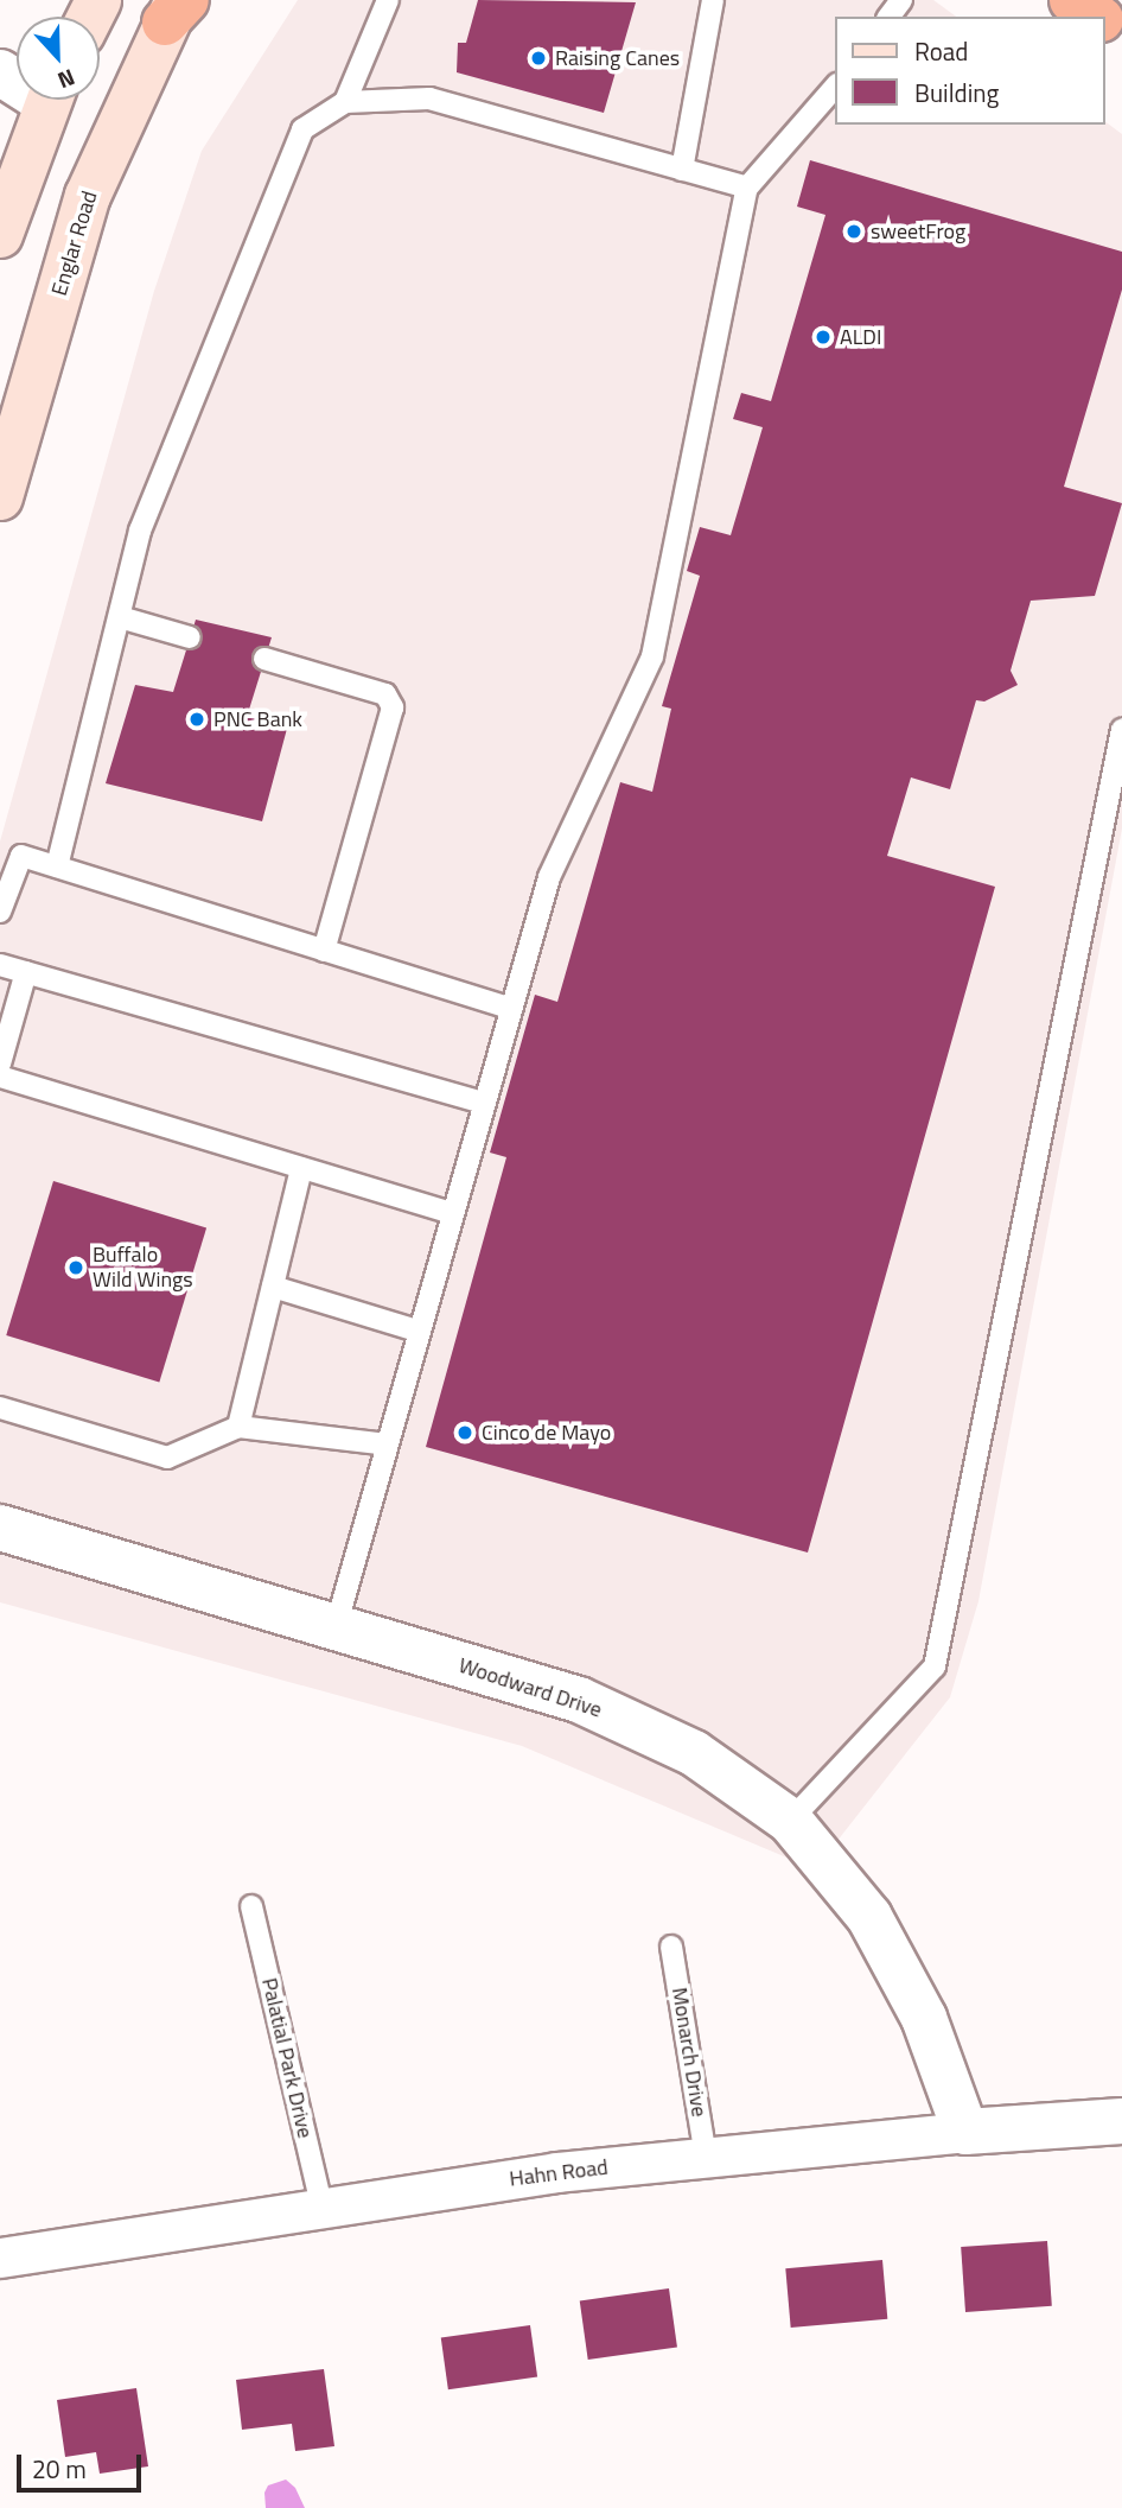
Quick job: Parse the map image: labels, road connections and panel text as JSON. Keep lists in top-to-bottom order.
{
  "streets": {
    "main road": ["Englar Road"],
    "street": ["Woodward Drive", "Hahn Road"],
    "lane": ["Monarch Drive", "Palatial Park Drive"]
  },
  "crossings": [
    ["Woodward Drive", "Hahn Road"],
    ["Monarch Drive", "Hahn Road"],
    ["Palatial Park Drive", "Hahn Road"]
  ],
  "places": [
    "Raising Canes",
    "sweetFrog",
    "ALDI",
    "PNC Bank",
    "Buffalo Wild Wings",
    "Cinco de Mayo"
  ],
  "legend": ["Road", "Building"],
  "scale_bar": "20 m",
  "north": "bottom"
}
